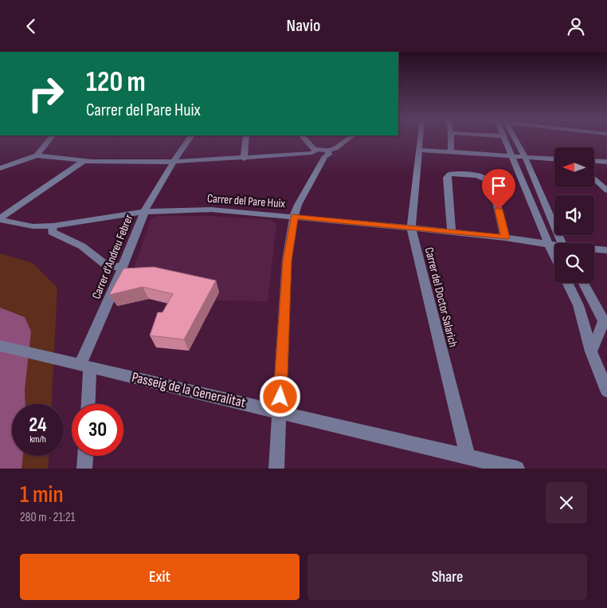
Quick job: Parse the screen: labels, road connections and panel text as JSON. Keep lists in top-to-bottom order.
{
  "streets": {
    "street": [
      "Carrer del Pare Huix",
      "Carrer d'Andreu Febrer",
      "Carrer del Doctor Salarich",
      "Passeig de la Generalitat"
    ]
  },
  "crossings": [
    ["Carrer del Pare Huix", "Carrer d'Andreu Febrer"],
    ["Carrer del Pare Huix", "Carrer del Doctor Salarich"],
    ["Carrer d'Andreu Febrer", "Passeig de la Generalitat"],
    ["Carrer del Doctor Salarich", "Passeig de la Generalitat"]
  ],
  "north": "left",
  "page": {
    "header": "Navio",
    "turn": ["120 m", "Carrer del Pare Huix"],
    "speed": "24 km/h",
    "limit": "30",
    "heading": ["1 min", "280 m · 21:21"],
    "buttons": ["Exit", "Share"]
  }
}
